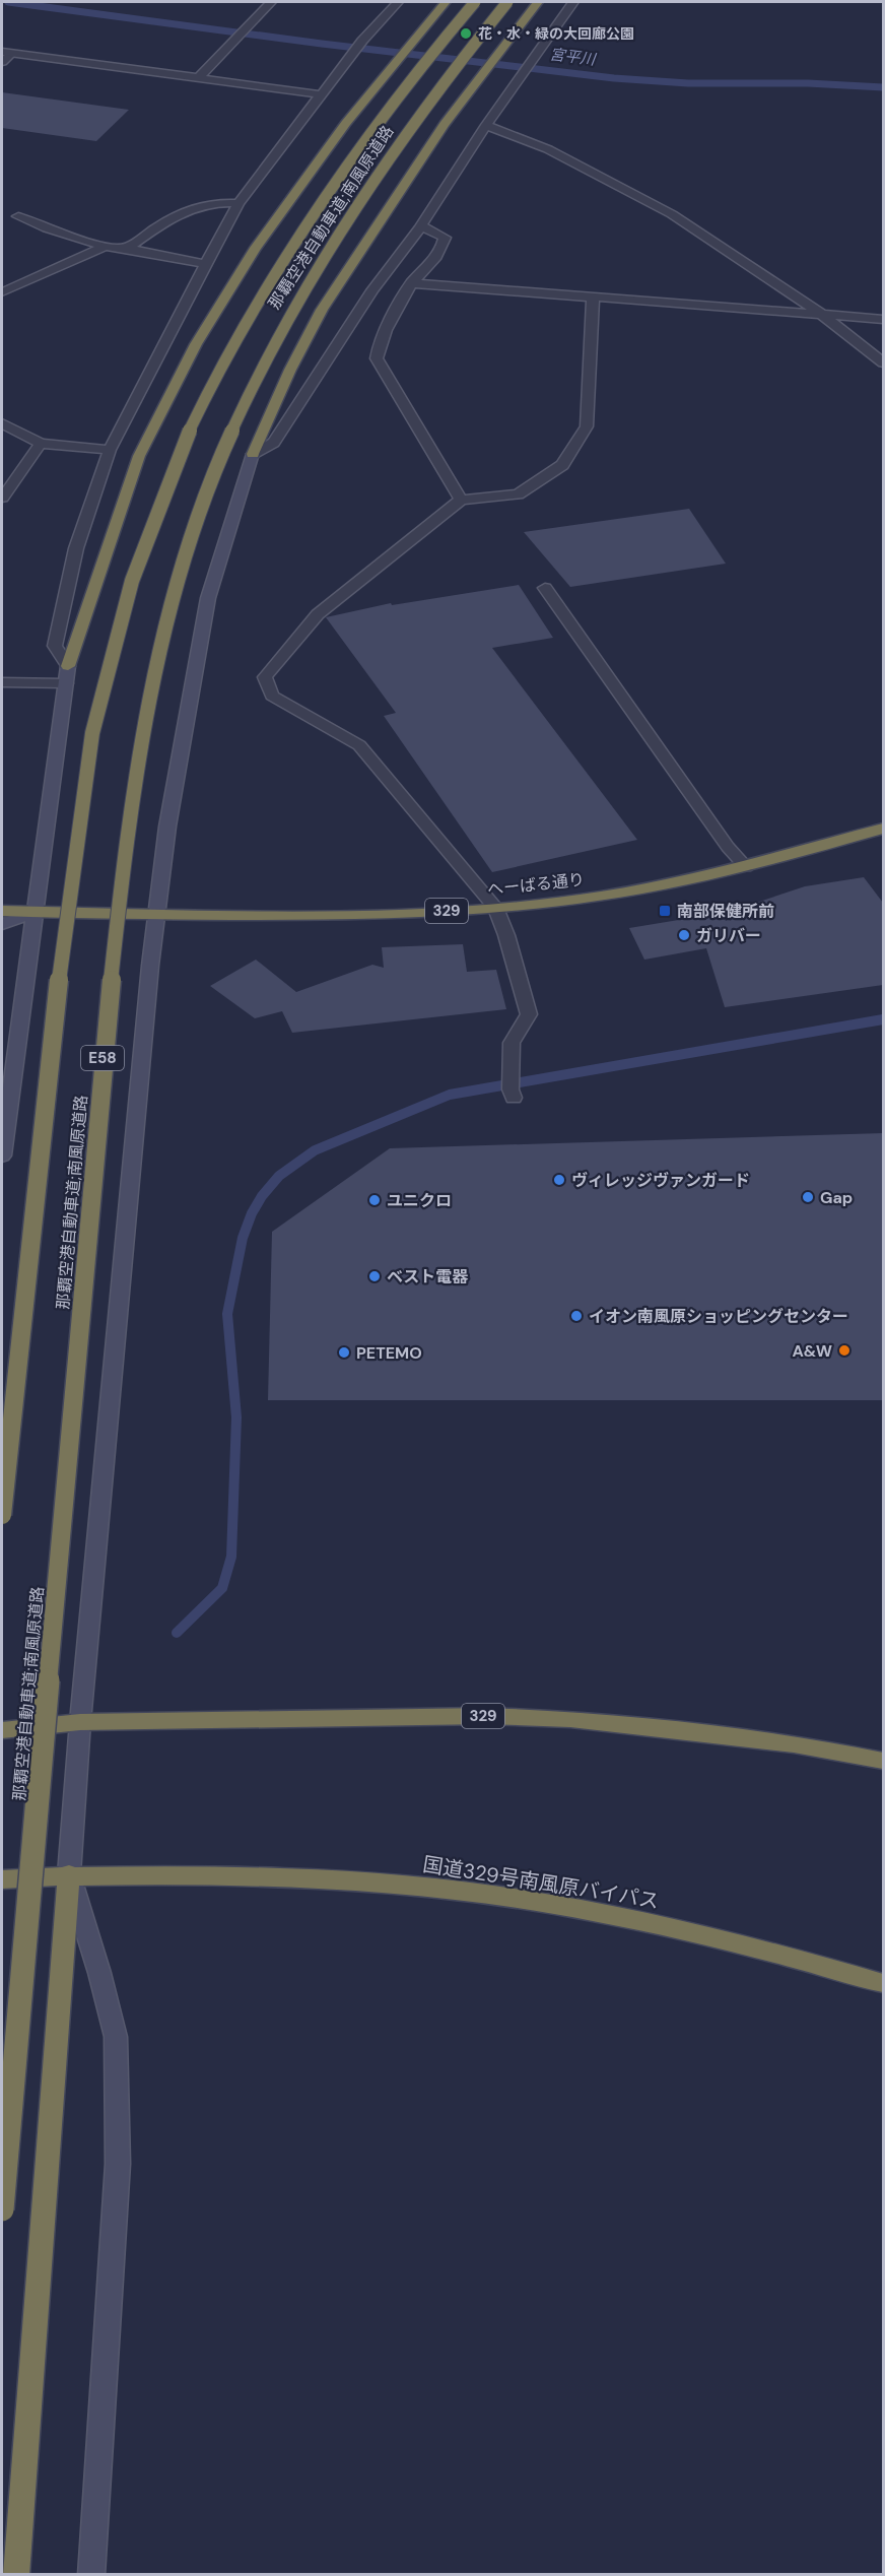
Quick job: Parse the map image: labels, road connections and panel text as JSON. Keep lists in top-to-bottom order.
{
  "streets": {
    "highway": [
      "那覇空港自動車道;南風原道路",
      "へーばる通り",
      "329",
      "E58",
      "国道329号南風原バイパス"
    ]
  },
  "water": ["宮平川"],
  "places": {
    "other": [
      "花・水・緑の大回廊公園",
      "ガリバー",
      "ヴィレッジヴァンガード",
      "Gap",
      "ユニクロ",
      "ベスト電器",
      "イオン南風原ショッピングセンター",
      "A&W",
      "PETEMO"
    ],
    "transit": ["南部保健所前"]
  }
}
